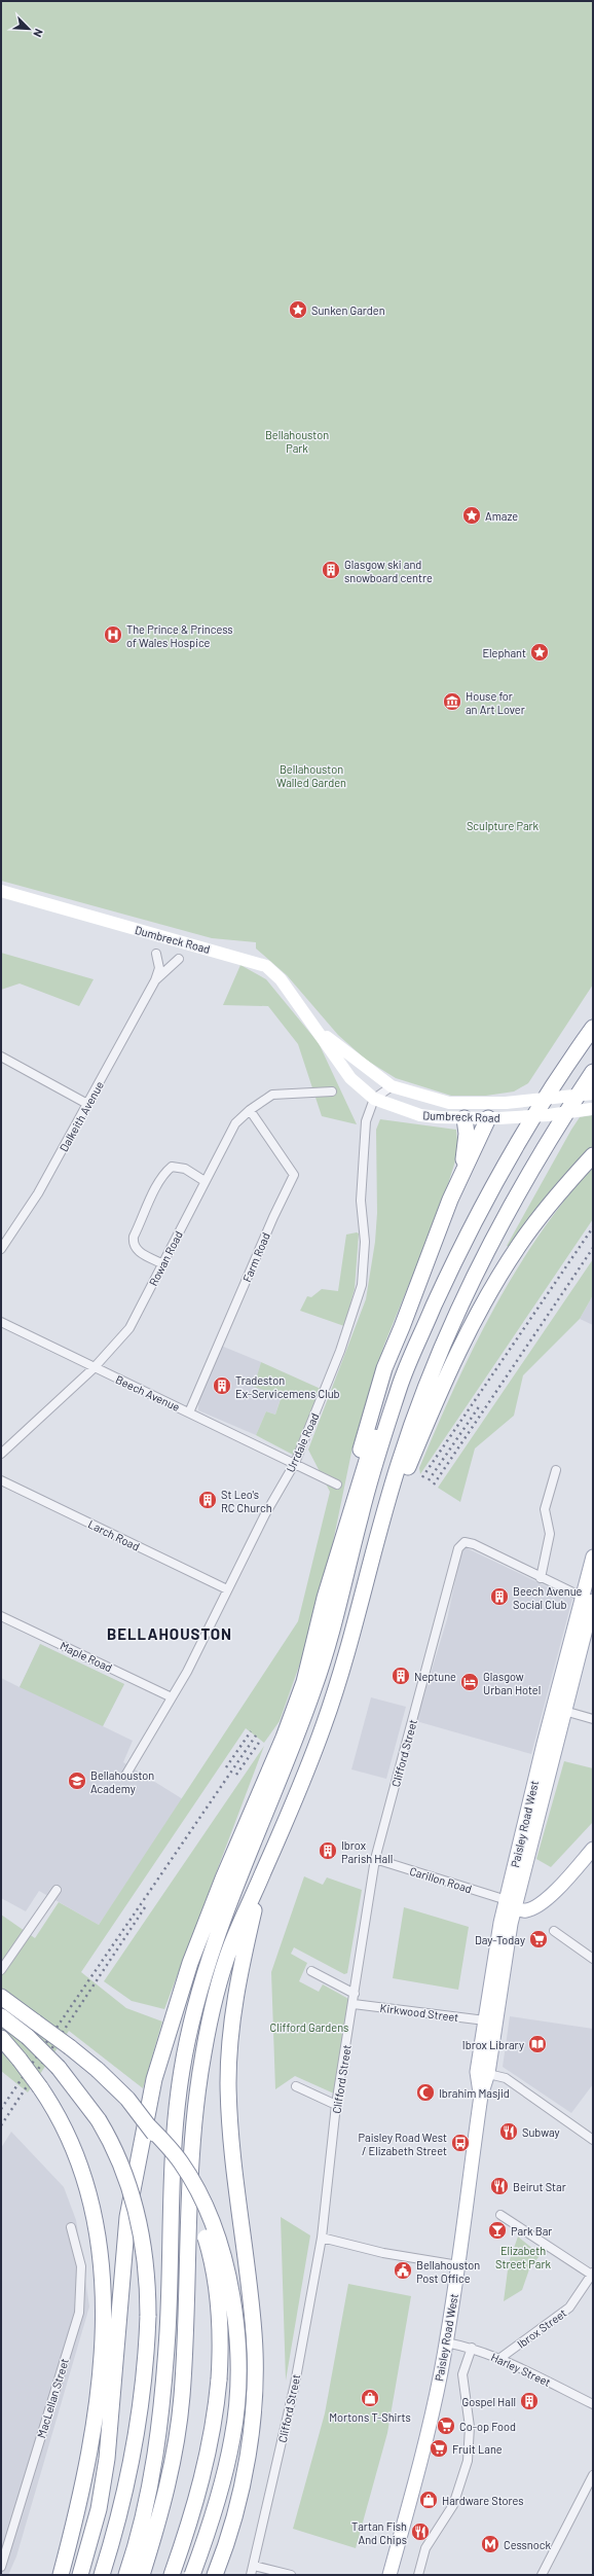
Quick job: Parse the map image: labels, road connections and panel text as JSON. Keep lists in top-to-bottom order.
{
  "streets": {
    "main road": ["Dumbreck Road", "Paisley Road West"],
    "street": [
      "Dalkeith Avenue",
      "Farm Road",
      "Rowan Road",
      "Beech Avenue",
      "Urrdale Road",
      "Larch Road",
      "Maple Road",
      "Clifford Street",
      "Carillon Road",
      "Kirkwood Street",
      "Ibrox Street",
      "Harley Street",
      "MacLellan Street"
    ]
  },
  "crossings": [
    ["Dumbreck Road", "Urrdale Road"],
    ["Farm Road", "Rowan Road"],
    ["Farm Road", "Beech Avenue"],
    ["Rowan Road", "Beech Avenue"],
    ["Beech Avenue", "Urrdale Road"],
    ["Urrdale Road", "Larch Road"],
    ["Urrdale Road", "Maple Road"],
    ["Clifford Street", "Carillon Road"],
    ["Clifford Street", "Kirkwood Street"],
    ["Paisley Road West", "Carillon Road"],
    ["Paisley Road West", "Kirkwood Street"],
    ["Paisley Road West", "Harley Street"],
    ["Ibrox Street", "Harley Street"]
  ],
  "districts": ["BELLAHOUSTON"],
  "parks": [
    "Bellahouston Park",
    "Bellahouston Walled Garden",
    "Sculpture Park",
    "Clifford Gardens",
    "Elizabeth Street Park"
  ],
  "places": {
    "place": ["Sunken Garden", "Amaze", "Elephant"],
    "building": [
      "Glasgow ski and snowboard centre",
      "Tradeston Ex-Servicemens Club",
      "St Leo's RC Church",
      "Beech Avenue Social Club",
      "Neptune",
      "Ibrox Parish Hall",
      "Gospel Hall"
    ],
    "hospital": ["The Prince & Princess of Wales Hospice"],
    "museum": ["House for an Art Lover"],
    "hotel": ["Glasgow Urban Hotel"],
    "school or university": ["Bellahouston Academy"],
    "supermarket": ["Day-Today", "Co-op Food", "Fruit Lane"],
    "library": ["Ibrox Library"],
    "mosque": ["Ibrahim Masjid"],
    "restaurant": ["Subway", "Beirut Star", "Tartan Fish And Chips"],
    "bus stop": ["Paisley Road West / Elizabeth Street"],
    "bar": ["Park Bar"],
    "public building": ["Bellahouston Post Office"],
    "shop": ["Mortons T-Shirts", "Hardware Stores"],
    "metro station": ["Cessnock"]
  },
  "north": "bottom right"
}
